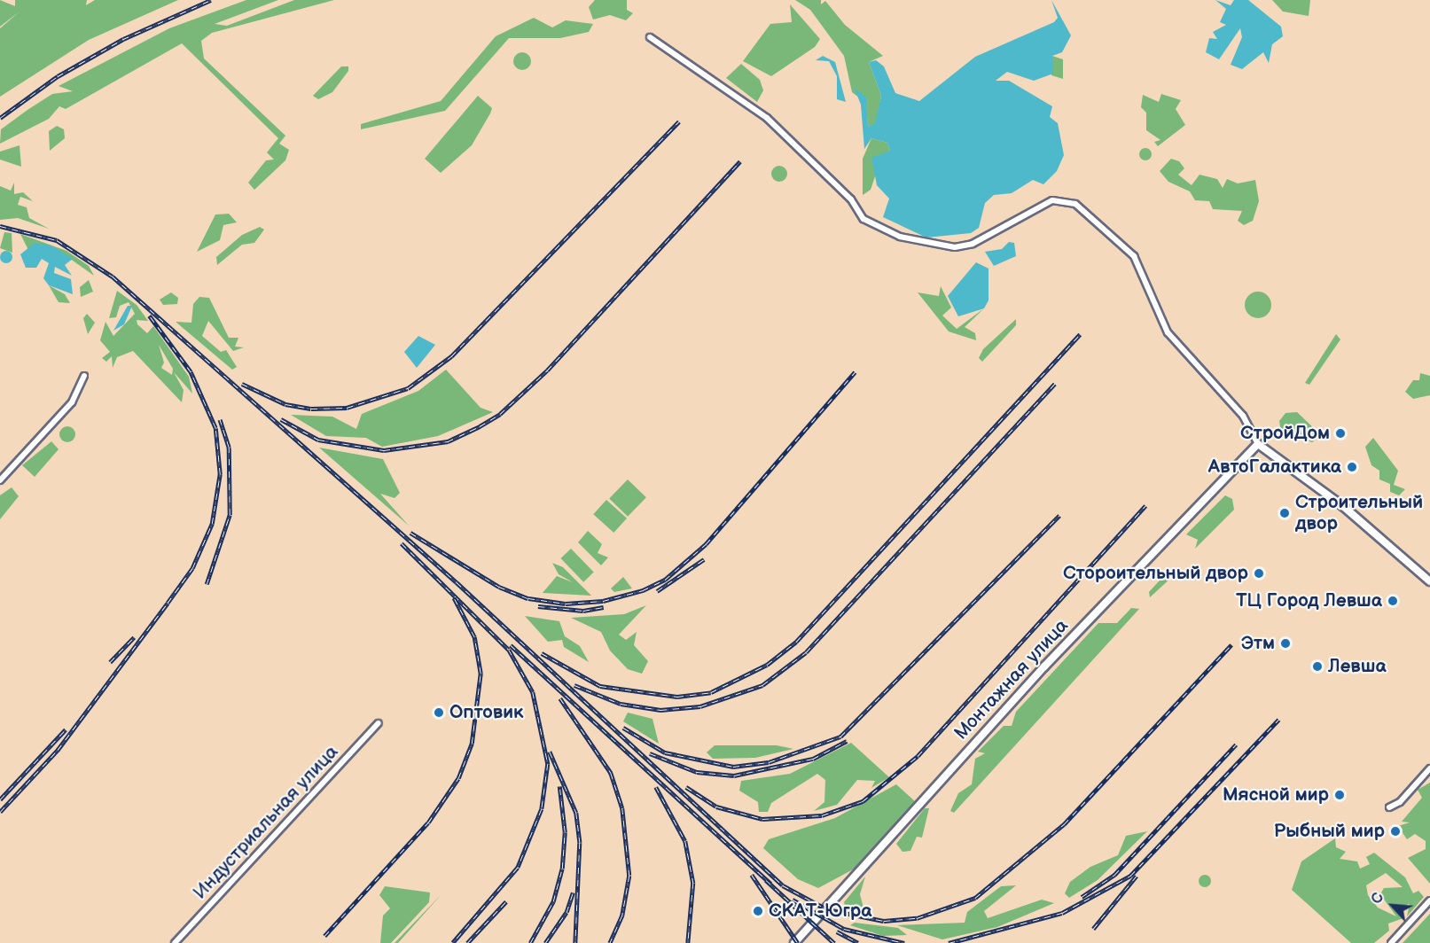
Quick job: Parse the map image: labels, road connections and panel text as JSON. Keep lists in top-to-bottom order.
{
  "streets": {
    "street": ["Монтажная улица", "Индустриальная улица"]
  },
  "places": [
    "СтройДом",
    "АвтоГалактика",
    "Строительный двор",
    "Стороительный двор",
    "ТЦ Город Левша",
    "Этм",
    "Левша",
    "Оптовик",
    "Мясной мир",
    "Рыбный мир",
    "СКАТ-Югра"
  ],
  "north": "top left"
}
